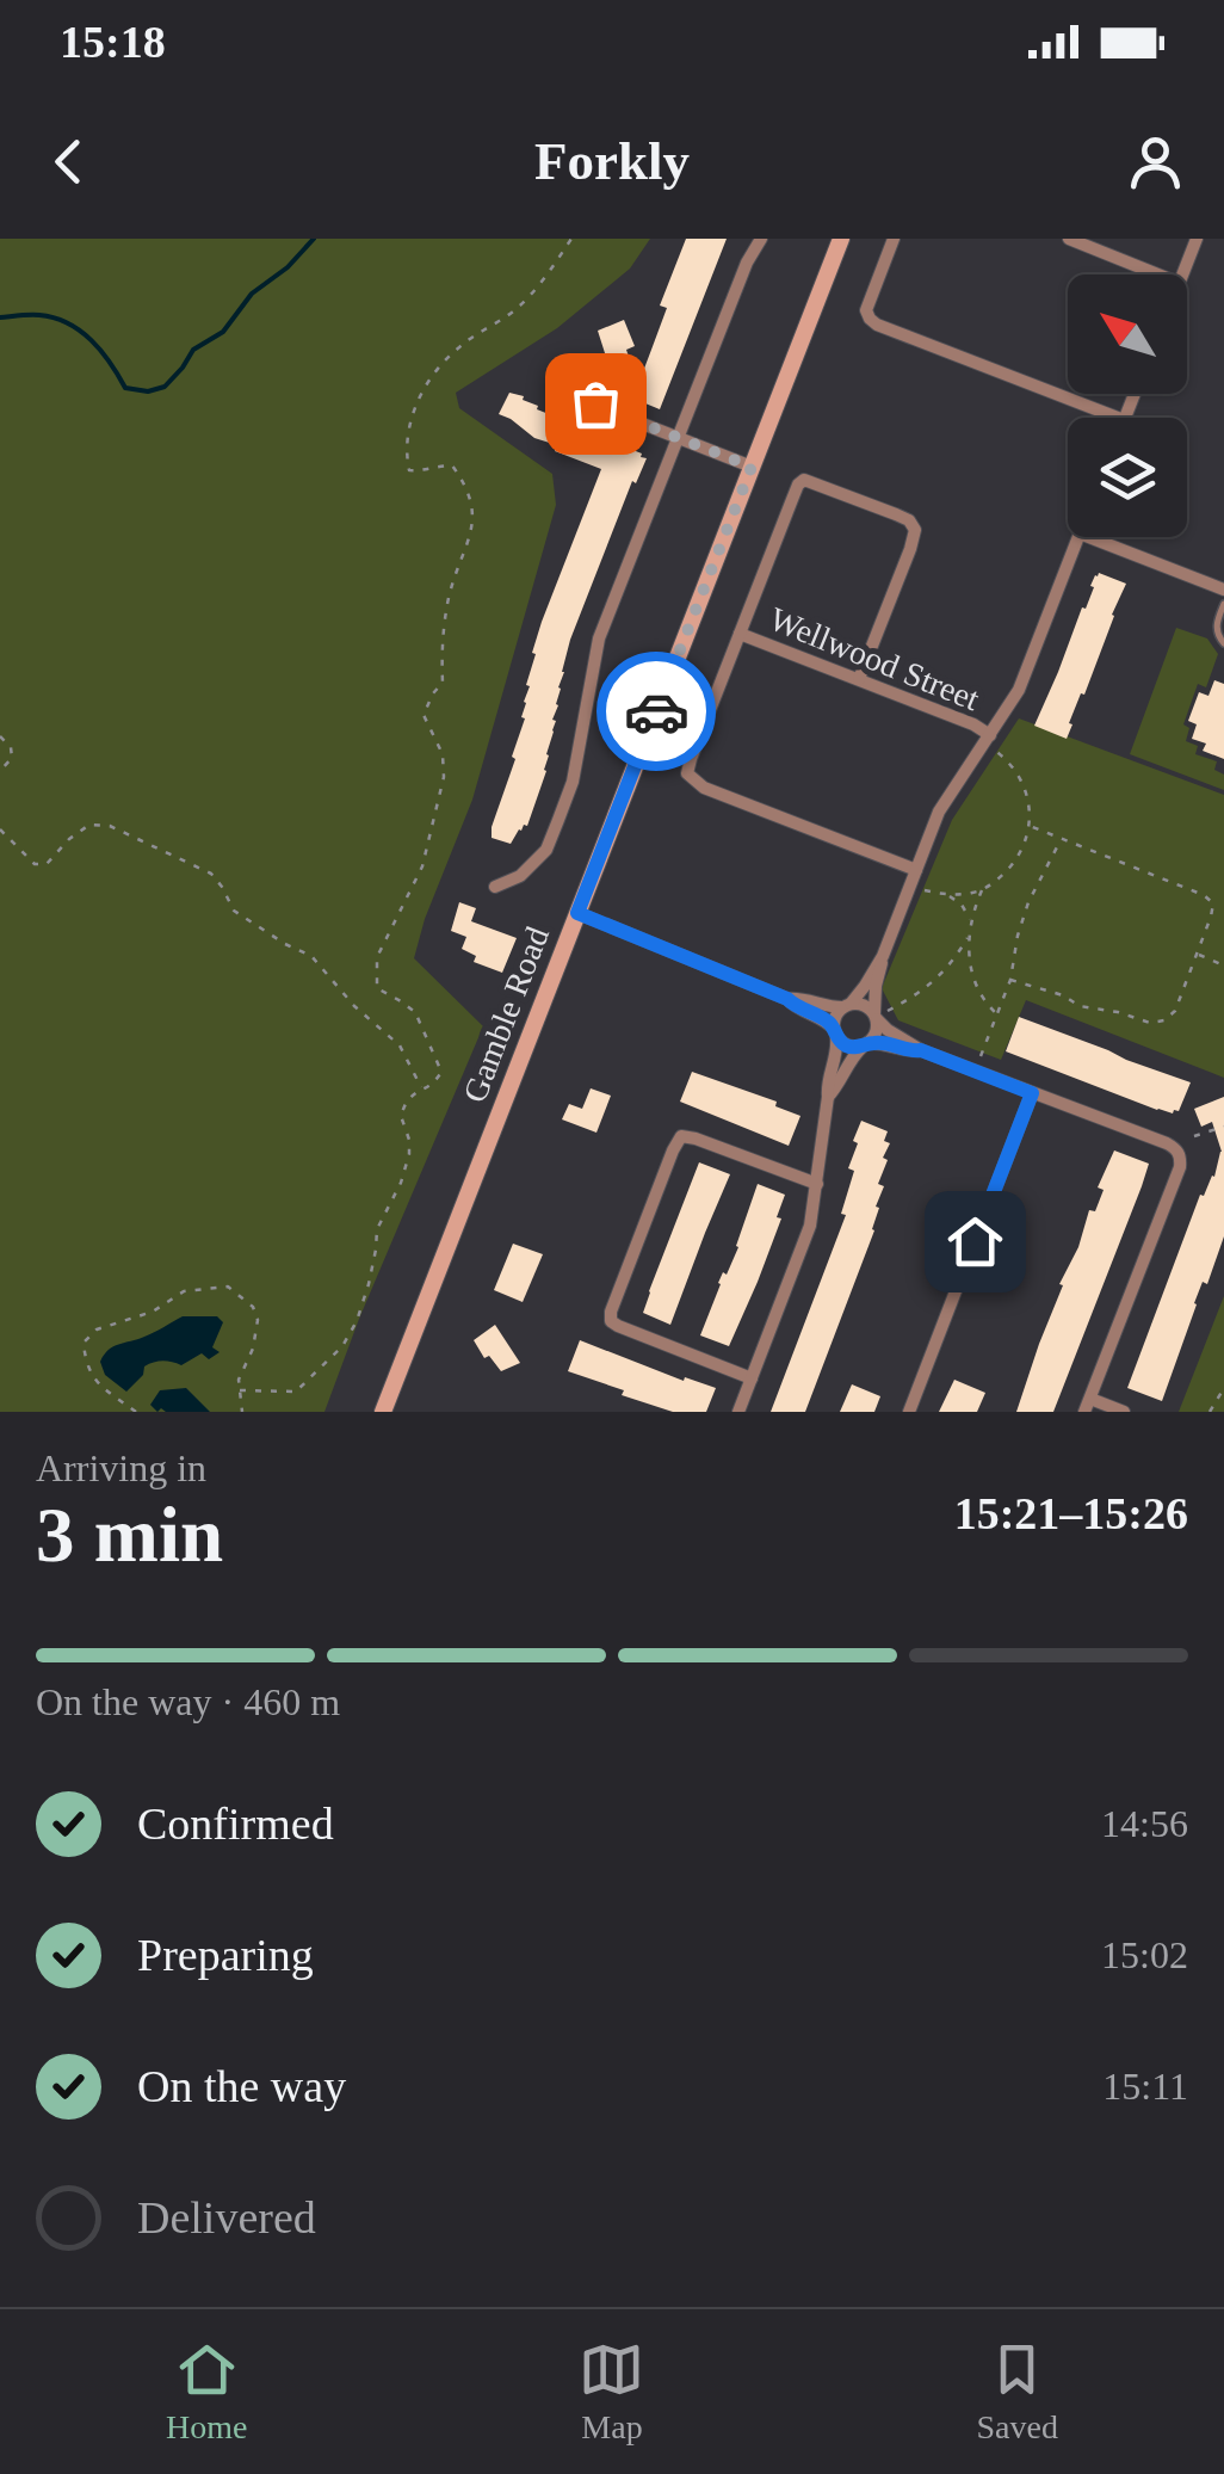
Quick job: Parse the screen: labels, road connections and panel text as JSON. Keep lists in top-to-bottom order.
{
  "streets": {
    "main road": ["Gamble Road"],
    "street": ["Wellwood Street"]
  },
  "north": "top left",
  "page": {
    "status": "15:18",
    "header": "Forkly",
    "heading": ["3 min", "Arriving in", "15:21–15:26"],
    "bar": "On the way · 460 m",
    "list": [
      ["Confirmed", "14:56"],
      ["Preparing", "15:02"],
      ["On the way", "15:11"],
      "Delivered"
    ],
    "tabs": ["Home", "Map", "Saved"]
  }
}
